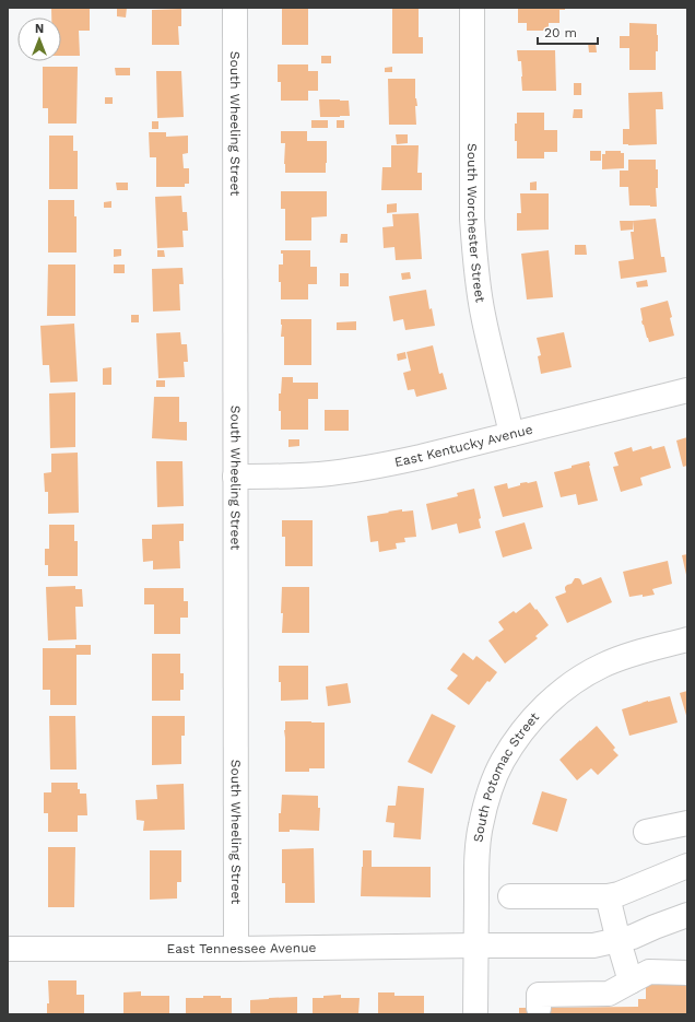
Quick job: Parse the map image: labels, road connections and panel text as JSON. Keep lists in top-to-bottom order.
{
  "streets": {
    "street": [
      "South Wheeling Street",
      "South Worchester Street",
      "East Kentucky Avenue",
      "South Potomac Street",
      "East Tennessee Avenue"
    ]
  },
  "crossings": [
    ["South Wheeling Street", "East Kentucky Avenue"],
    ["South Wheeling Street", "East Tennessee Avenue"],
    ["South Worchester Street", "East Kentucky Avenue"],
    ["South Potomac Street", "East Tennessee Avenue"]
  ],
  "scale_bar": "20 m",
  "north": "top"
}
